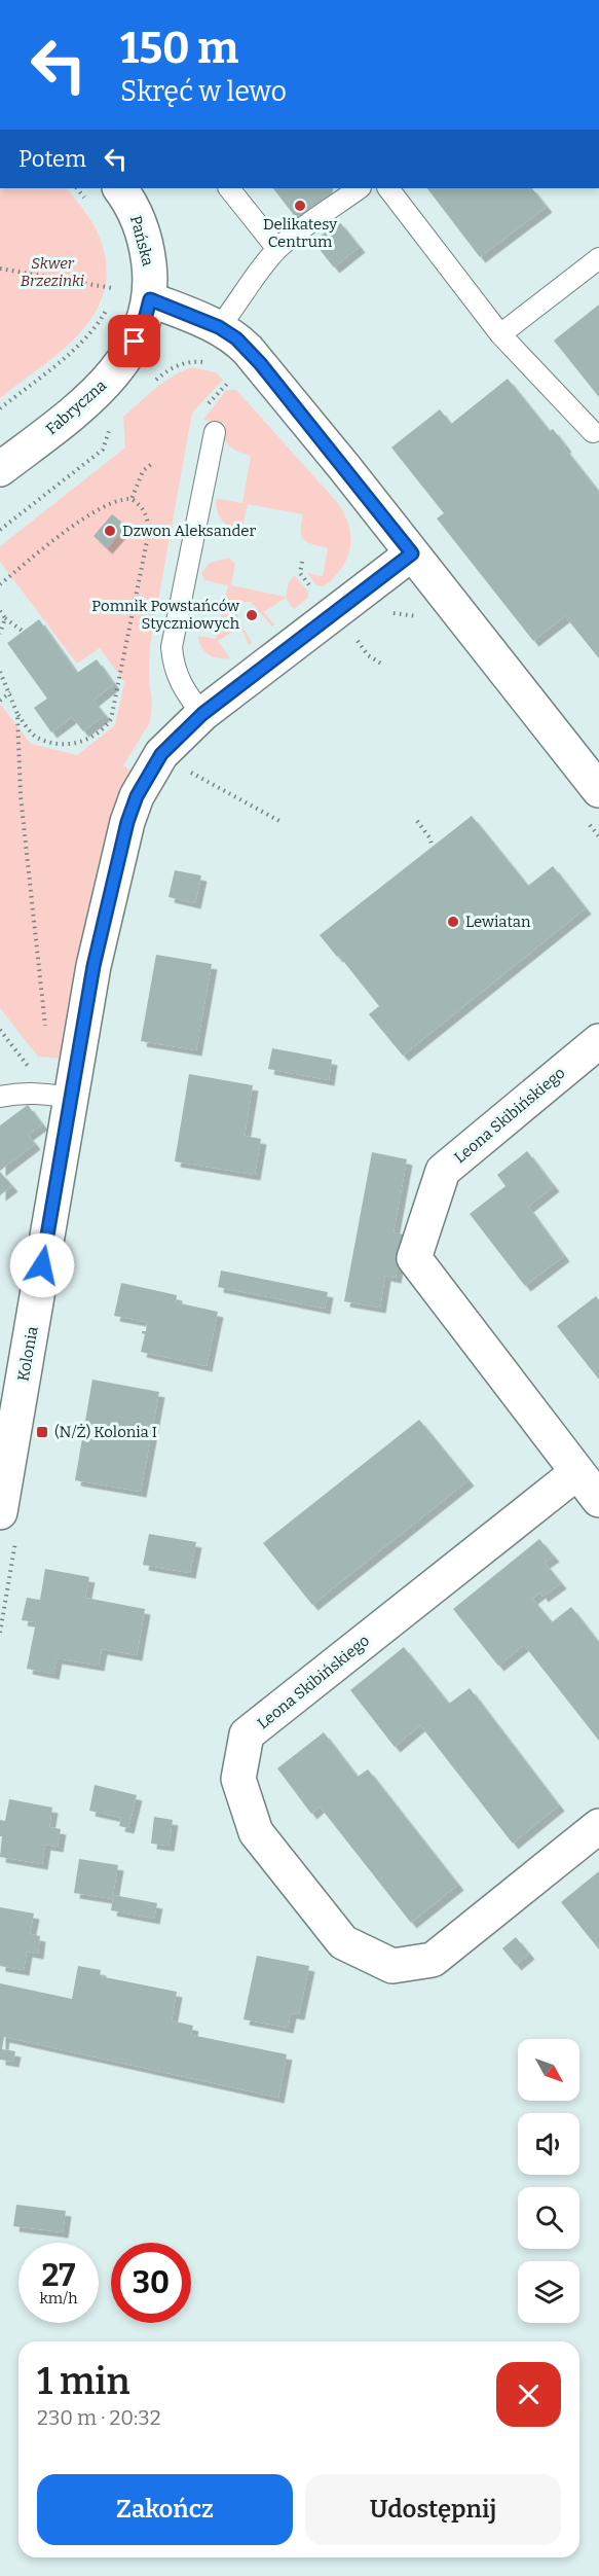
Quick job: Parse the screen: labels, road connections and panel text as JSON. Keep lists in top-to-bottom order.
{
  "streets": {
    "street": [
      "Pańska",
      "Fabryczna",
      "Leona Skibińskiego",
      "Kolonia"
    ]
  },
  "crossings": [
    ["Pańska", "Fabryczna"]
  ],
  "parks": ["Skwer Brzezinki"],
  "places": {
    "other": [
      "Delikatesy Centrum",
      "Dzwon Aleksander",
      "Pomnik Powstańców Styczniowych",
      "Lewiatan"
    ],
    "transit": ["(N/Ż) Kolonia I"]
  },
  "north": "bottom right",
  "page": {
    "turn": ["150 m", "Skręć w lewo"],
    "then": "Potem",
    "speed": "27 km/h",
    "limit": "30",
    "heading": ["1 min", "230 m · 20:32"],
    "buttons": ["Zakończ", "Udostępnij"]
  }
}
